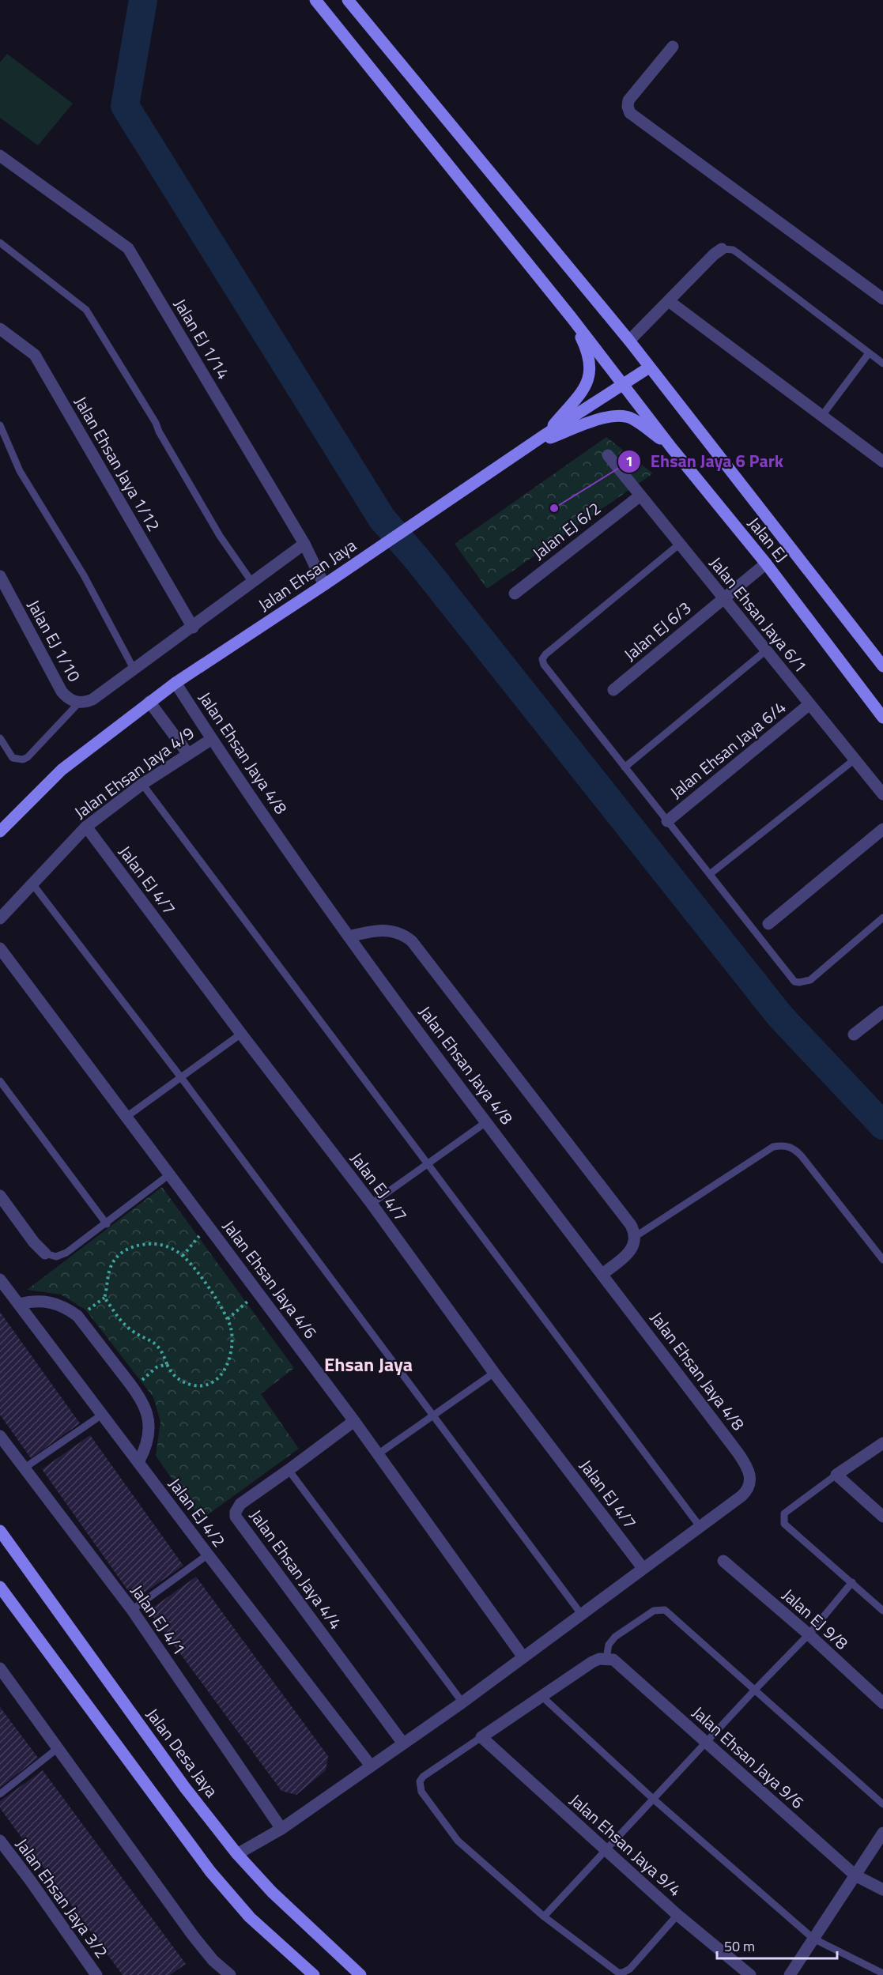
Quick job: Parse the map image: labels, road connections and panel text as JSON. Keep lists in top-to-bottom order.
{
  "streets": {
    "main road": ["Jalan EJ", "Jalan Ehsan Jaya", "Jalan Desa Jaya"],
    "street": [
      "Jalan EJ 1/14",
      "Jalan Ehsan Jaya 1/12",
      "Jalan EJ 6/2",
      "Jalan Ehsan Jaya 6/1",
      "Jalan EJ 6/3",
      "Jalan EJ 1/10",
      "Jalan Ehsan Jaya 6/4",
      "Jalan Ehsan Jaya 4/8",
      "Jalan Ehsan Jaya 4/9",
      "Jalan EJ 4/7",
      "Jalan Ehsan Jaya 4/6",
      "Jalan EJ 4/2",
      "Jalan Ehsan Jaya 4/4",
      "Jalan EJ 9/8",
      "Jalan EJ 4/1",
      "Jalan Ehsan Jaya 9/6",
      "Jalan Ehsan Jaya 9/4",
      "Jalan Ehsan Jaya 3/2"
    ]
  },
  "crossings": [
    ["Jalan EJ 1/14", "Jalan Ehsan Jaya"],
    ["Jalan EJ 6/2", "Jalan Ehsan Jaya 6/1"],
    ["Jalan EJ", "Jalan Ehsan Jaya"],
    ["Jalan EJ", "Jalan EJ 6/3"],
    ["Jalan Ehsan Jaya", "Jalan Ehsan Jaya 4/8"],
    ["Jalan Ehsan Jaya 6/1", "Jalan EJ 6/3"],
    ["Jalan Ehsan Jaya 6/1", "Jalan Ehsan Jaya 6/4"],
    ["Jalan Ehsan Jaya 4/8", "Jalan Ehsan Jaya 4/9"],
    ["Jalan Ehsan Jaya 4/8", "Jalan EJ 4/7"],
    ["Jalan Ehsan Jaya 4/8", "Jalan Ehsan Jaya 4/6"],
    ["Jalan Ehsan Jaya 4/8", "Jalan EJ 4/2"],
    ["Jalan Ehsan Jaya 4/8", "Jalan Ehsan Jaya 4/4"],
    ["Jalan Ehsan Jaya 4/8", "Jalan EJ 4/1"],
    ["Jalan Ehsan Jaya 4/8", "Jalan Desa Jaya"],
    ["Jalan Ehsan Jaya 4/9", "Jalan EJ 4/7"],
    ["Jalan Ehsan Jaya 4/6", "Jalan Ehsan Jaya 4/4"]
  ],
  "districts": ["Ehsan Jaya"],
  "places": ["Ehsan Jaya 6 Park"],
  "scale_bar": "50 m"
}
